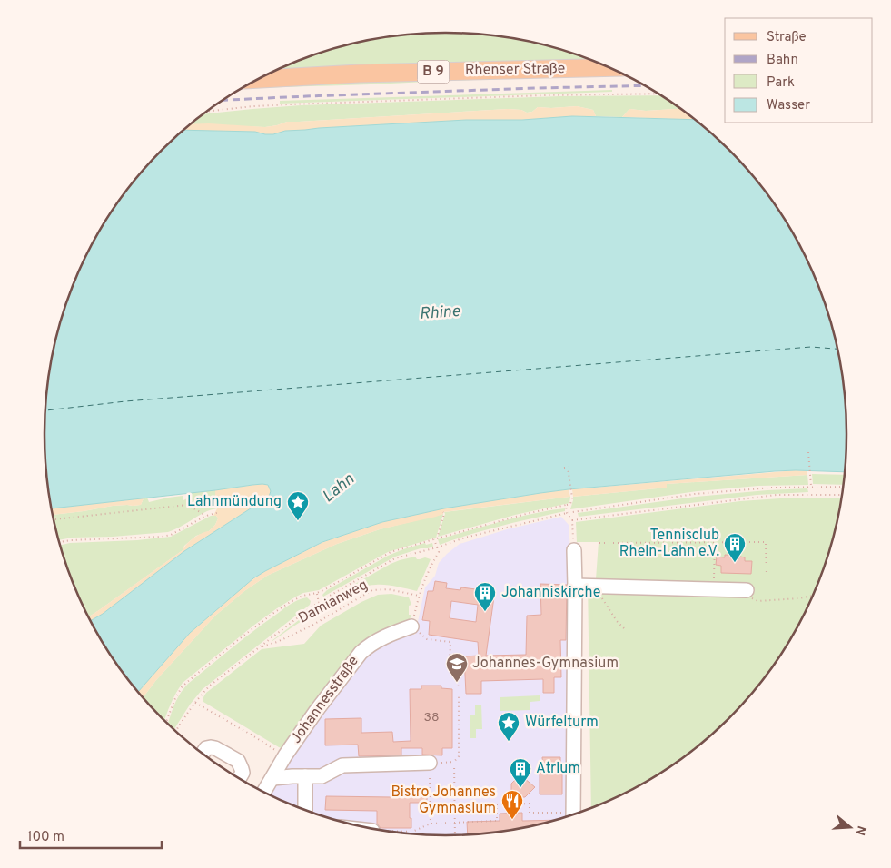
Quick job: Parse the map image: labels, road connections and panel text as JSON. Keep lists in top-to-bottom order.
{
  "streets": {
    "main road": ["Rhenser Straße", "B 9"],
    "street": ["Johannesstraße"],
    "path": ["Damianweg"]
  },
  "water": ["Rhine", "Lahn"],
  "places": {
    "place": ["Lahnmündung", "Würfelturm"],
    "building": ["Tennisclub Rhein-Lahn e.V.", "Johanniskirche", "Atrium"],
    "school or university": ["Johannes-Gymnasium"],
    "restaurant": ["Bistro Johannes Gymnasium"]
  },
  "house_numbers": ["38"],
  "legend": [
    "Straße",
    "Bahn",
    "Park",
    "Wasser"
  ],
  "scale_bar": "100 m",
  "north": "right"
}
